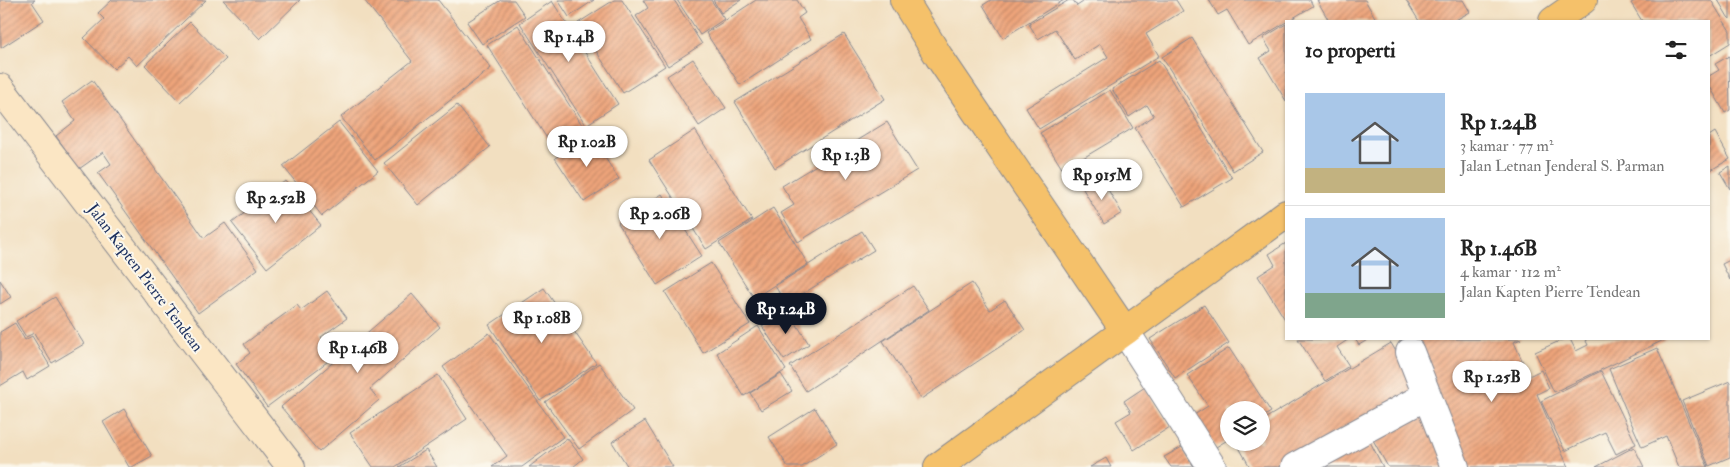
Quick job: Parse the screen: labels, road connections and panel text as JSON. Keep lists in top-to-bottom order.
{
  "streets": {
    "main road": ["Jalan Kapten Pierre Tendean"]
  },
  "page": {
    "heading": "10 properti",
    "price": [
      "Rp 1.4B",
      "Rp 1.02B",
      "Rp 1.3B",
      "Rp 915M",
      "Rp 2.52B",
      "Rp 2.06B",
      "Rp 1.24B",
      "Rp 1.08B",
      "Rp 1.46B",
      "Rp 1.25B"
    ],
    "list": [
      {
        "name": "Rp 1.24B",
        "note": "3 kamar · 77 m² · Jalan Letnan Jenderal S. Parman"
      },
      {
        "name": "Rp 1.46B",
        "note": "4 kamar · 112 m² · Jalan Kapten Pierre Tendean"
      }
    ]
  }
}
